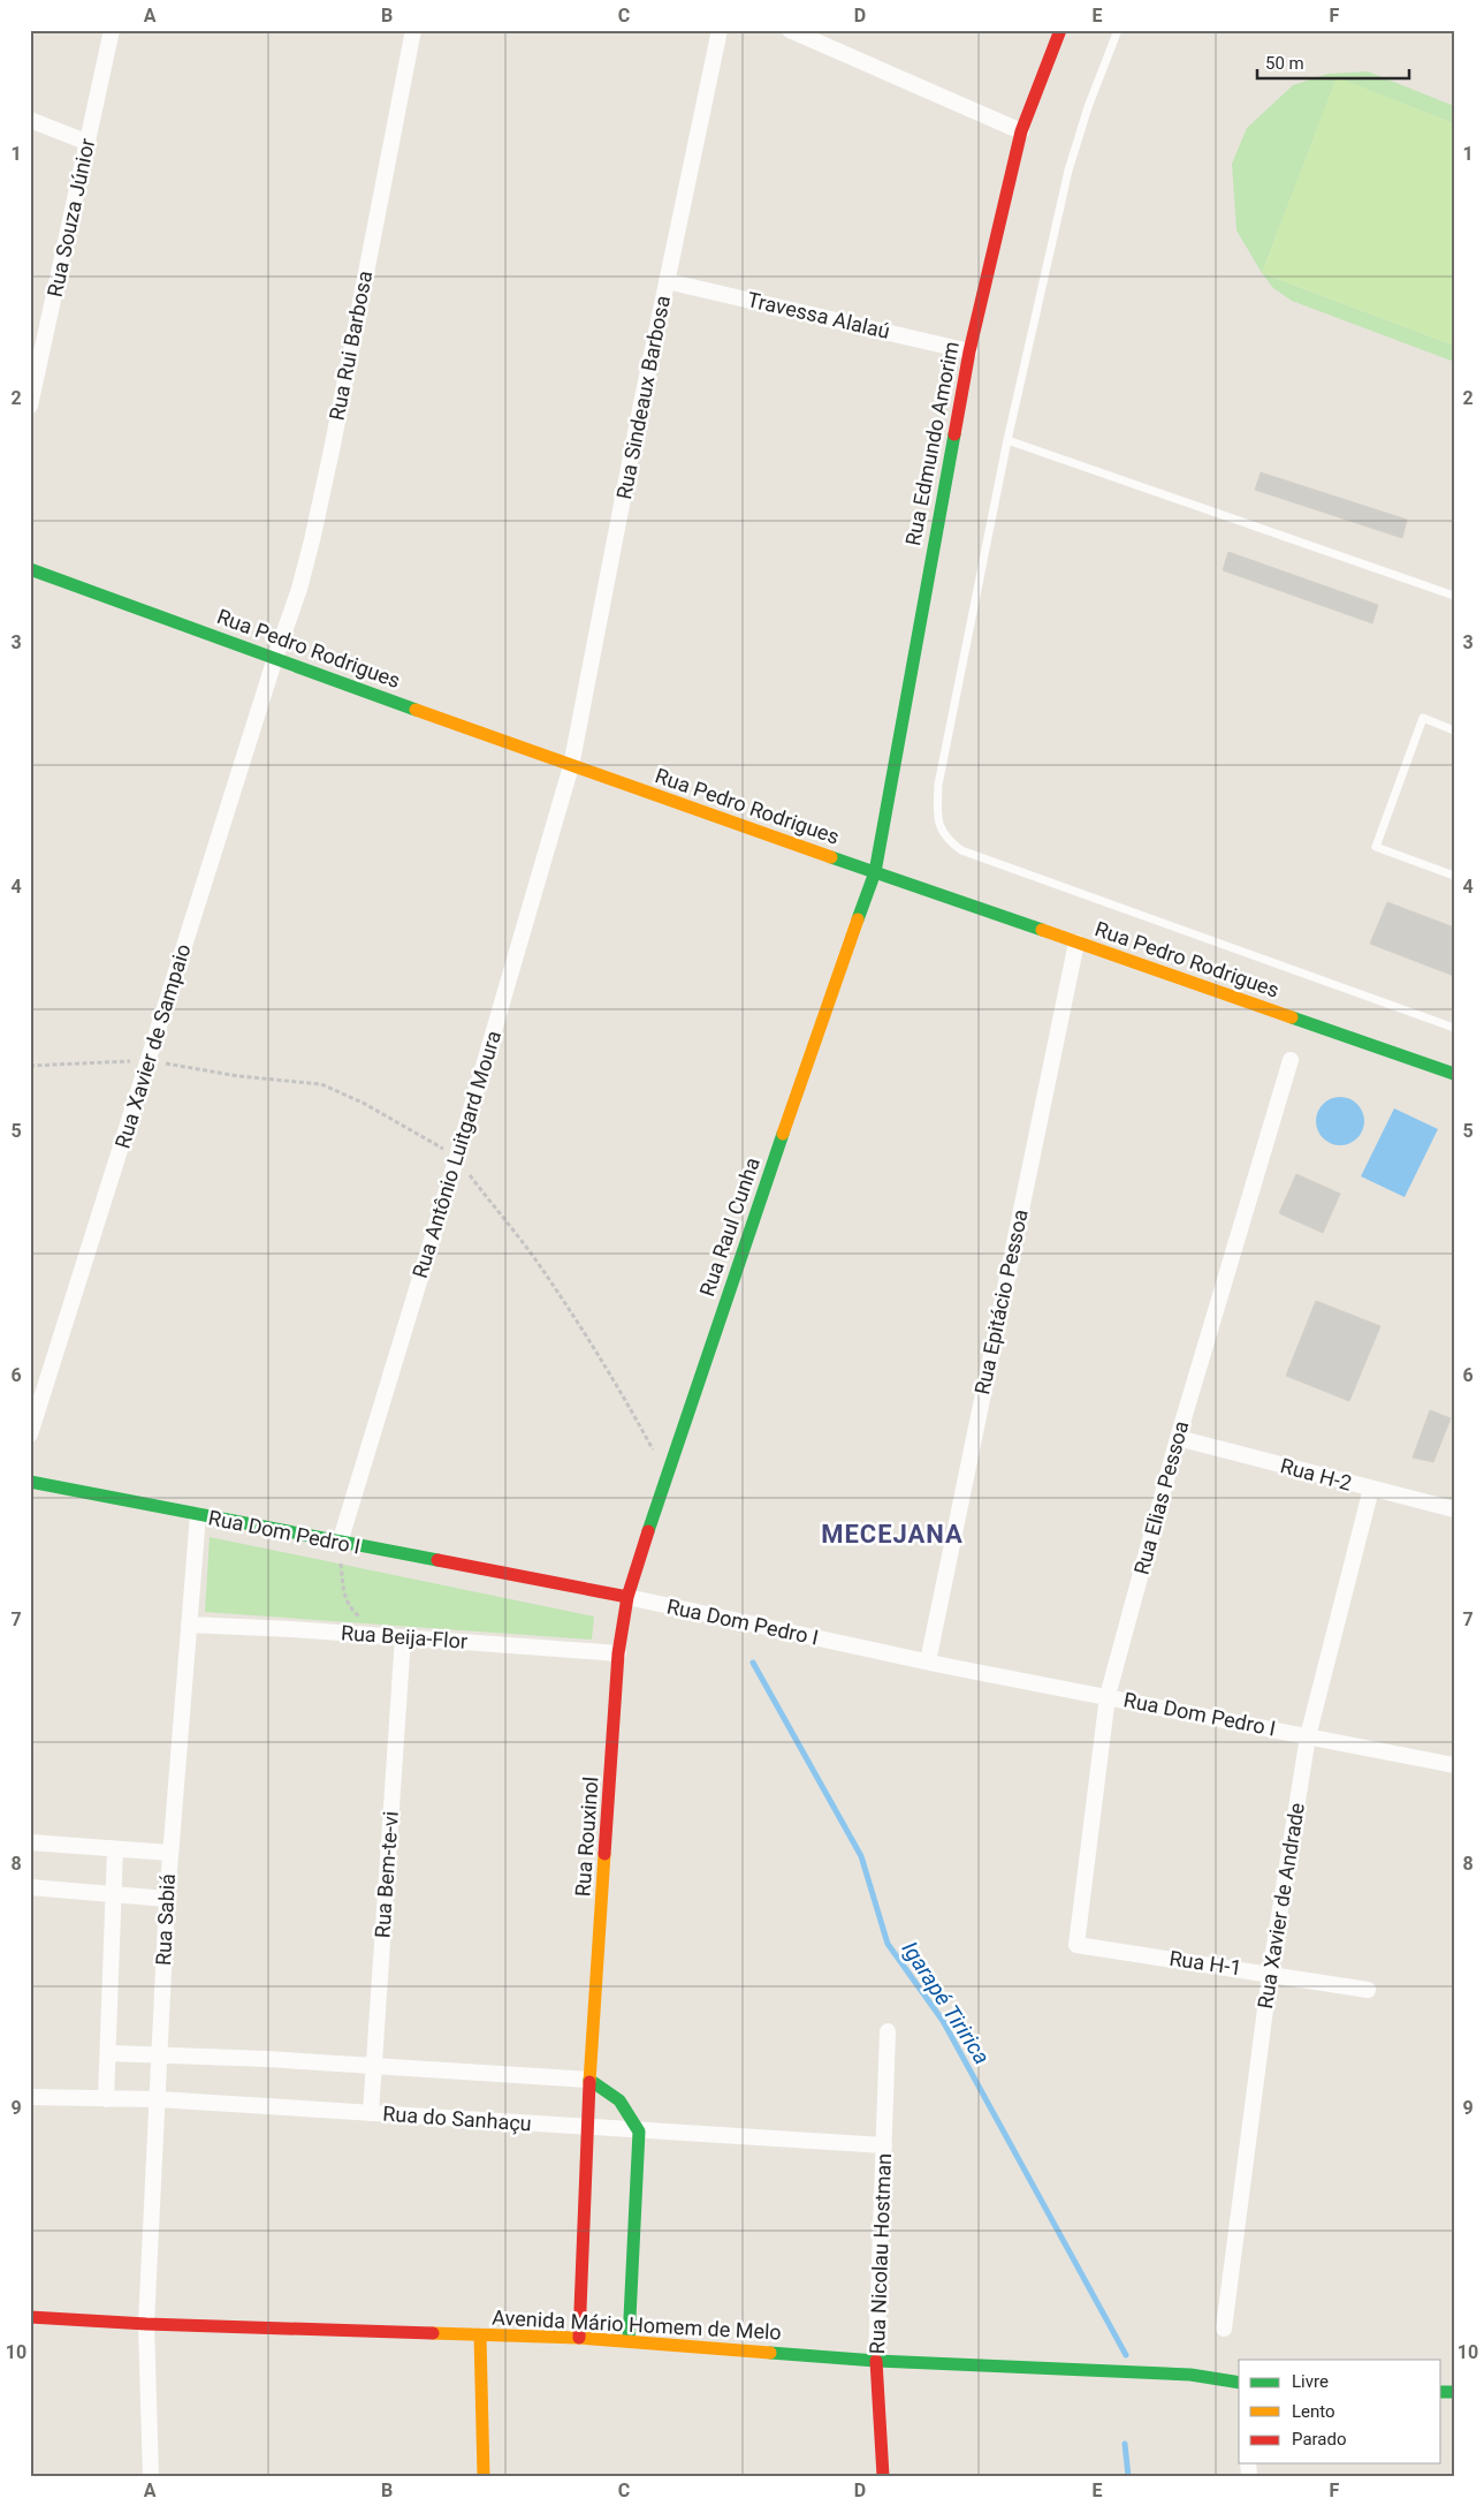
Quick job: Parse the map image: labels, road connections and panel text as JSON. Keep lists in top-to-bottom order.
{
  "streets": {
    "street": [
      "Rua Souza Júnior",
      "Travessa Alalaú",
      "Rua Rui Barbosa",
      "Rua Sindeaux Barbosa",
      "Rua Edmundo Amorim",
      "Rua Pedro Rodrigues",
      "Rua Xavier de Sampaio",
      "Rua Antônio Luitgard Moura",
      "Rua Raul Cunha",
      "Rua Epitácio Pessoa",
      "Rua H-2",
      "Rua Elias Pessoa",
      "Rua Dom Pedro I",
      "Rua Beija-Flor",
      "Rua Rouxinol",
      "Rua Bem-te-vi",
      "Rua Xavier de Andrade",
      "Rua Sabiá",
      "Rua H-1",
      "Rua do Sanhaçu",
      "Rua Nicolau Hostman",
      "Avenida Mário Homem de Melo"
    ]
  },
  "crossings": [
    ["Travessa Alalaú", "Rua Sindeaux Barbosa"],
    ["Travessa Alalaú", "Rua Edmundo Amorim"],
    ["Rua Rui Barbosa", "Rua Pedro Rodrigues"],
    ["Rua Rui Barbosa", "Rua Xavier de Sampaio"],
    ["Rua Sindeaux Barbosa", "Rua Pedro Rodrigues"],
    ["Rua Sindeaux Barbosa", "Rua Antônio Luitgard Moura"],
    ["Rua Edmundo Amorim", "Rua Pedro Rodrigues"],
    ["Rua Edmundo Amorim", "Rua Raul Cunha"],
    ["Rua Pedro Rodrigues", "Rua Xavier de Sampaio"],
    ["Rua Pedro Rodrigues", "Rua Antônio Luitgard Moura"],
    ["Rua Pedro Rodrigues", "Rua Raul Cunha"],
    ["Rua Pedro Rodrigues", "Rua Epitácio Pessoa"],
    ["Rua Antônio Luitgard Moura", "Rua Dom Pedro I"],
    ["Rua Raul Cunha", "Rua Dom Pedro I"],
    ["Rua Raul Cunha", "Rua Rouxinol"],
    ["Rua Epitácio Pessoa", "Rua Dom Pedro I"],
    ["Rua H-2", "Rua Elias Pessoa"],
    ["Rua H-2", "Rua Xavier de Andrade"],
    ["Rua Elias Pessoa", "Rua Dom Pedro I"],
    ["Rua Elias Pessoa", "Rua H-1"],
    ["Rua Dom Pedro I", "Rua Rouxinol"],
    ["Rua Dom Pedro I", "Rua Xavier de Andrade"],
    ["Rua Dom Pedro I", "Rua Sabiá"],
    ["Rua Beija-Flor", "Rua Rouxinol"],
    ["Rua Beija-Flor", "Rua Bem-te-vi"],
    ["Rua Beija-Flor", "Rua Sabiá"],
    ["Rua Rouxinol", "Rua do Sanhaçu"],
    ["Rua Rouxinol", "Avenida Mário Homem de Melo"],
    ["Rua Bem-te-vi", "Rua do Sanhaçu"],
    ["Rua Xavier de Andrade", "Rua H-1"],
    ["Rua Sabiá", "Rua do Sanhaçu"],
    ["Rua Sabiá", "Avenida Mário Homem de Melo"],
    ["Rua do Sanhaçu", "Rua Nicolau Hostman"],
    ["Rua Nicolau Hostman", "Avenida Mário Homem de Melo"]
  ],
  "districts": ["MECEJANA"],
  "water": ["Igarapé Tiririca"],
  "legend": ["Livre", "Lento", "Parado"],
  "scale_bar": "50 m",
  "grid": {
    "columns": [
      "A",
      "B",
      "C",
      "D",
      "E",
      "F"
    ],
    "rows": [
      "1",
      "2",
      "3",
      "4",
      "5",
      "6",
      "7",
      "8",
      "9",
      "10"
    ]
  }
}
